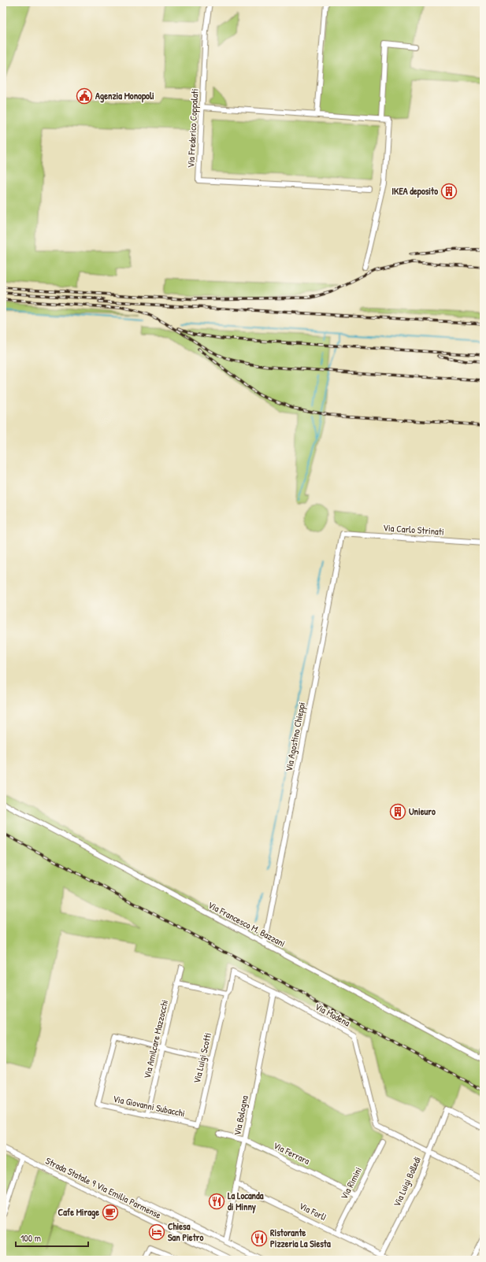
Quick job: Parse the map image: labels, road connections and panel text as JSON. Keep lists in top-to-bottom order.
{
  "streets": {
    "street": [
      "Via Frederico Coppalati",
      "Via Carlo Strinati",
      "Via Agostino Chieppi",
      "Via Francesco M. Bazzani",
      "Via Modena",
      "Via Amilcare Mazzocchi",
      "Via Luigi Scotti",
      "Via Giovanni Subacchi",
      "Via Bologna",
      "Via Ferrara",
      "Via Luigi Bolledi",
      "Via Rimini",
      "Strada Statale 9 Via Emilia Parmense",
      "Via Forlì"
    ]
  },
  "crossings": [
    ["Via Carlo Strinati", "Via Agostino Chieppi"],
    ["Via Agostino Chieppi", "Via Francesco M. Bazzani"],
    ["Via Modena", "Via Luigi Scotti"],
    ["Via Modena", "Via Bologna"],
    ["Via Modena", "Via Luigi Bolledi"],
    ["Via Amilcare Mazzocchi", "Via Giovanni Subacchi"],
    ["Via Luigi Scotti", "Via Giovanni Subacchi"],
    ["Via Bologna", "Via Ferrara"],
    ["Via Bologna", "Via Forlì"],
    ["Via Ferrara", "Via Rimini"],
    ["Via Luigi Bolledi", "Via Forlì"],
    ["Via Rimini", "Via Forlì"]
  ],
  "places": {
    "public building": ["Agenzia Monopoli"],
    "building": ["IKEA deposito", "Unieuro"],
    "restaurant": ["La Locanda di Minny", "Ristorante Pizzeria La Siesta"],
    "cafe": ["Cafe Mirage"],
    "hotel": ["Chiesa San Pietro"]
  },
  "scale_bar": "100 m"
}
